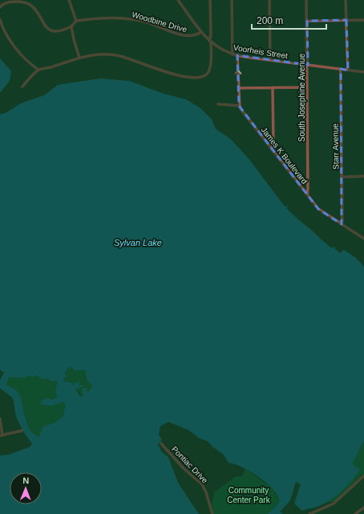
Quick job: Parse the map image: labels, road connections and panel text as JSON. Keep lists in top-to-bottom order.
{
  "streets": {
    "street": [
      "Woodbine Drive",
      "Voorheis Street",
      "South Josephine Avenue",
      "Starr Avenue",
      "James K Boulevard",
      "Pontiac Drive"
    ]
  },
  "crossings": [
    ["Woodbine Drive", "Voorheis Street"],
    ["Voorheis Street", "South Josephine Avenue"],
    ["Voorheis Street", "Starr Avenue"],
    ["South Josephine Avenue", "James K Boulevard"],
    ["Starr Avenue", "James K Boulevard"]
  ],
  "water": ["Sylvan Lake"],
  "parks": ["Community Center Park"],
  "scale_bar": "200 m",
  "north": "top"
}
